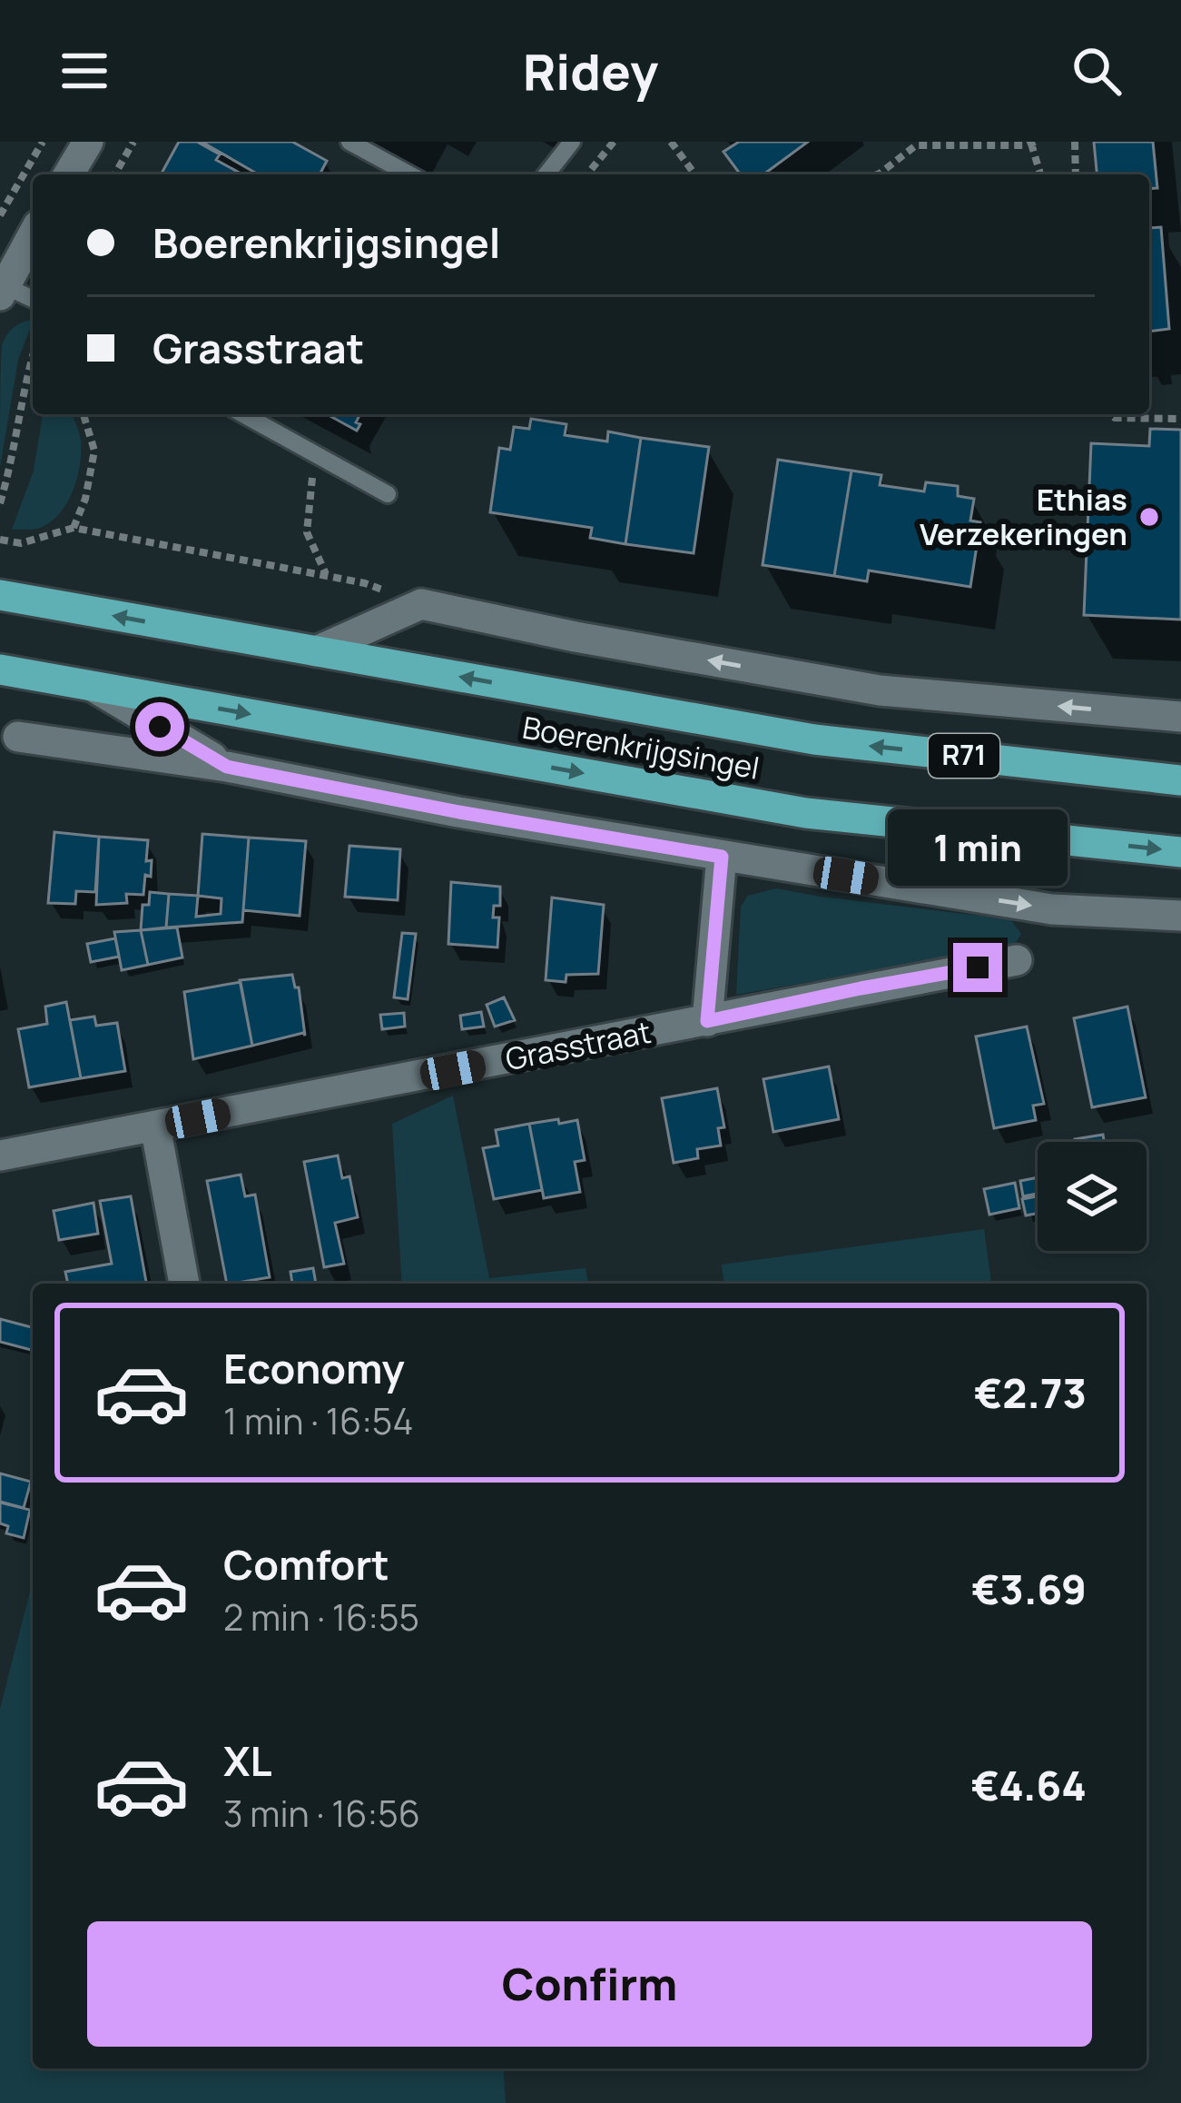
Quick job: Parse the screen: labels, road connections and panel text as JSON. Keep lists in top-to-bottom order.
{
  "streets": {
    "highway": ["Boerenkrijgsingel", "R71"],
    "street": ["Grasstraat"]
  },
  "places": ["Ethias Verzekeringen"],
  "page": {
    "header": "Ridey",
    "banner": ["Boerenkrijgsingel", "Grasstraat"],
    "bubble": "1 min",
    "list": [
      {
        "name": "Economy",
        "note": "1 min · 16:54",
        "value": "€2.73"
      },
      {
        "name": "Comfort",
        "note": "2 min · 16:55",
        "value": "€3.69"
      },
      {
        "name": "XL",
        "note": "3 min · 16:56",
        "value": "€4.64"
      }
    ],
    "buttons": "Confirm"
  }
}
